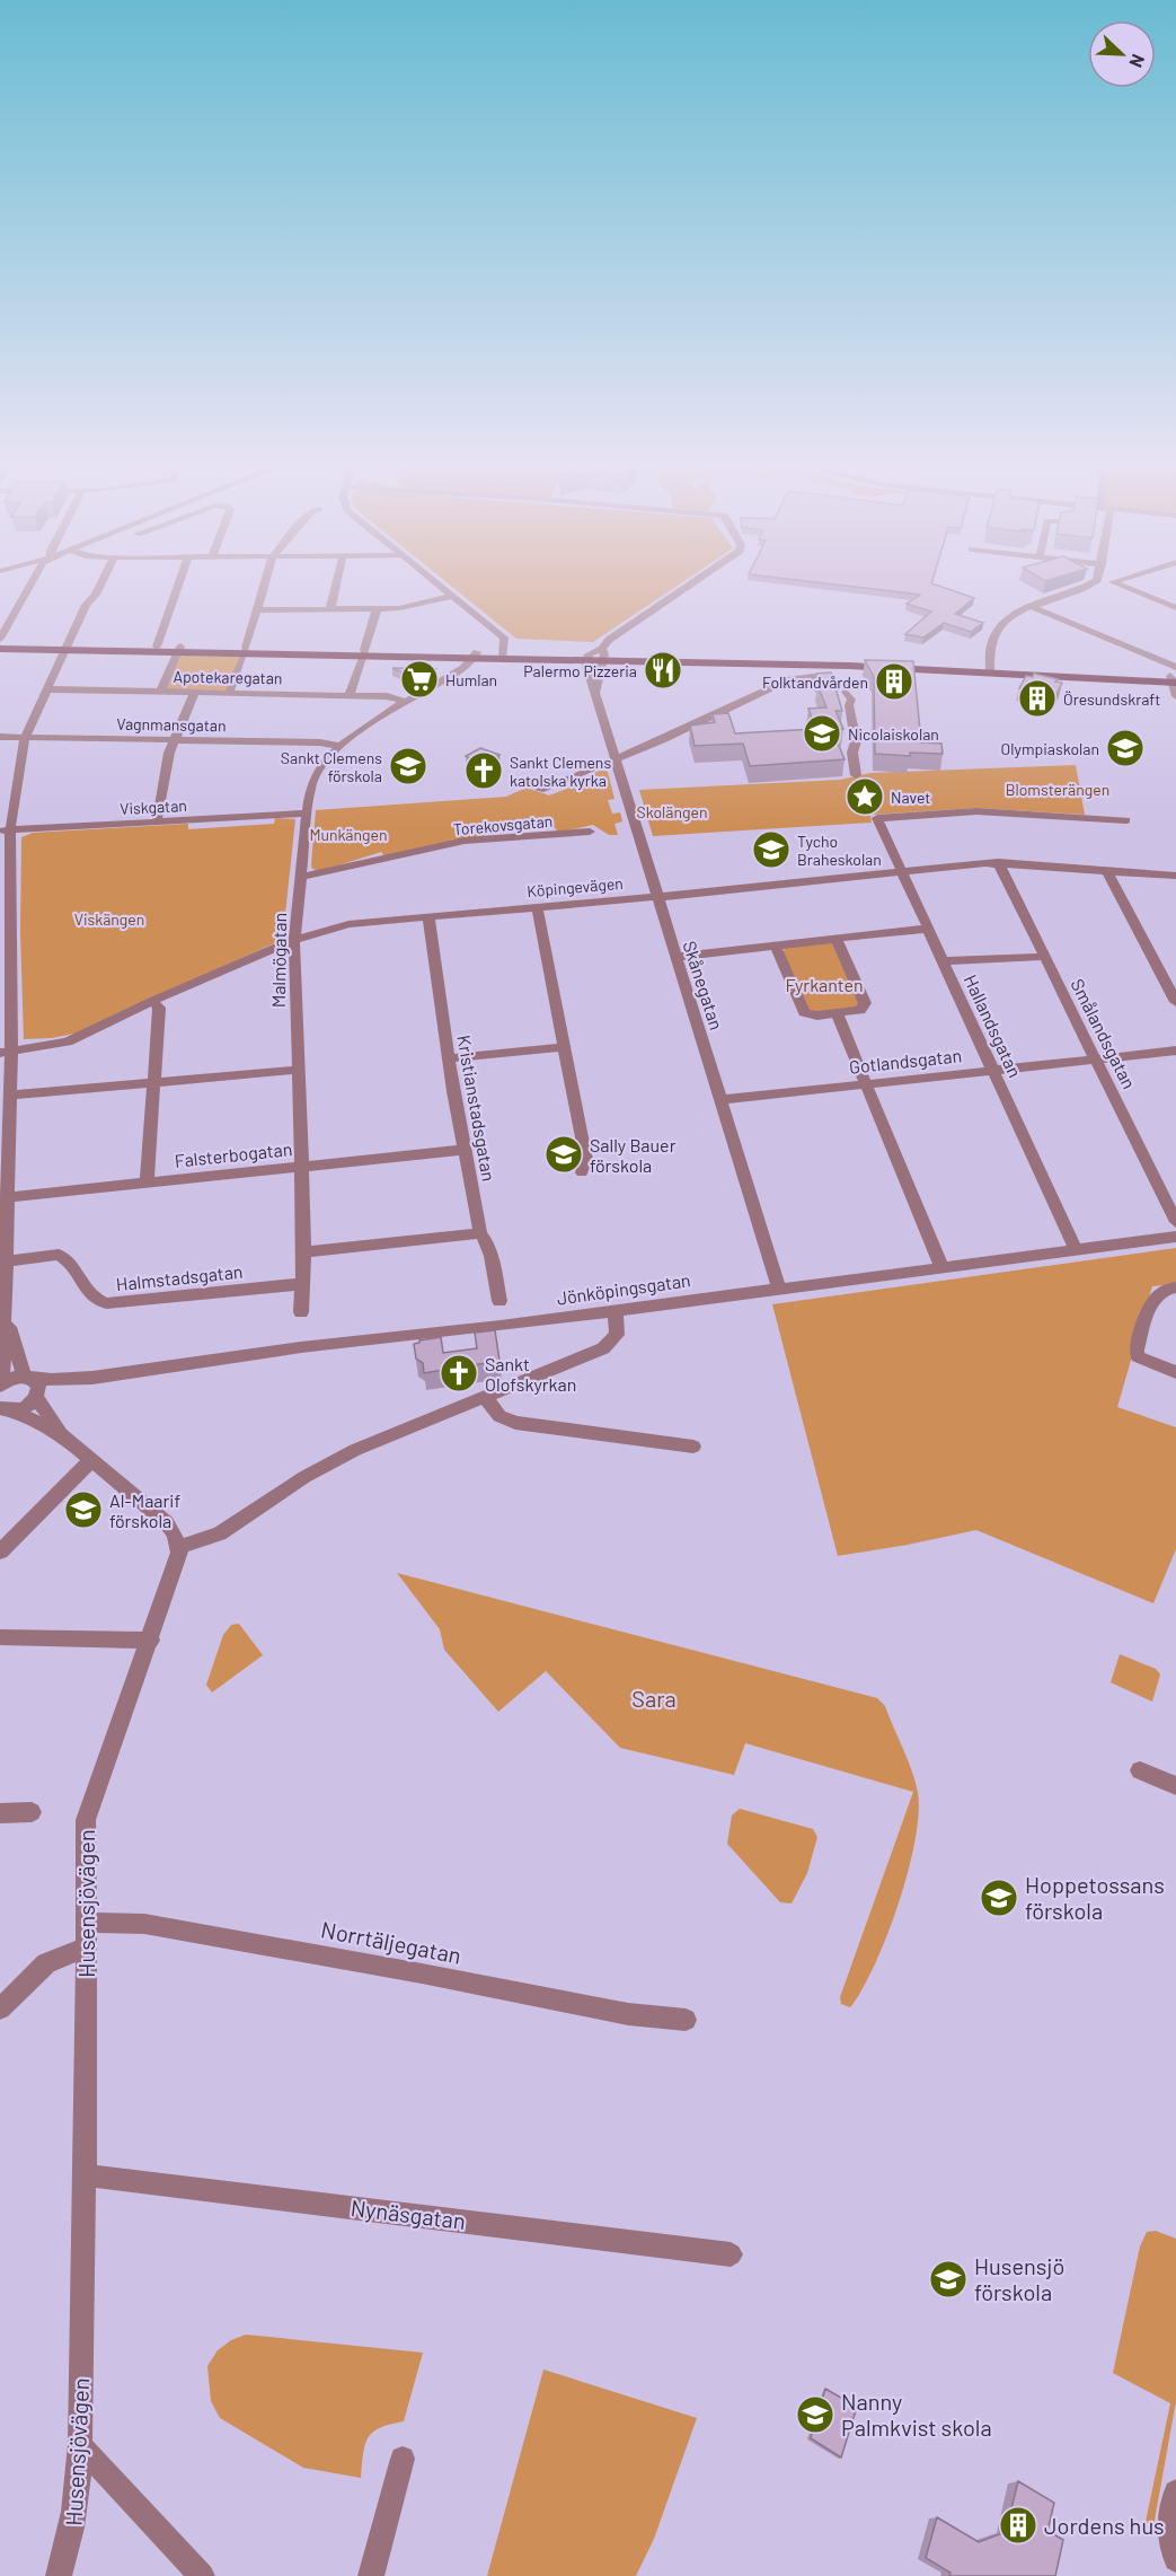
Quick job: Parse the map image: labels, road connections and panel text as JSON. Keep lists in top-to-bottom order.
{
  "streets": {
    "street": [
      "Apotekaregatan",
      "Vagnmansgatan",
      "Viskgatan",
      "Torekovsgatan",
      "Köpingevägen",
      "Malmögatan",
      "Skånegatan",
      "Hallandsgatan",
      "Smålandsgatan",
      "Gotlandsgatan",
      "Kristianstadsgatan",
      "Falsterbogatan",
      "Halmstadsgatan",
      "Jönköpingsgatan",
      "Husensjövägen",
      "Norrtäljegatan",
      "Nynäsgatan"
    ]
  },
  "crossings": [
    ["Apotekaregatan", "Malmögatan"],
    ["Vagnmansgatan", "Malmögatan"],
    ["Viskgatan", "Malmögatan"],
    ["Torekovsgatan", "Malmögatan"],
    ["Köpingevägen", "Malmögatan"],
    ["Köpingevägen", "Skånegatan"],
    ["Köpingevägen", "Hallandsgatan"],
    ["Köpingevägen", "Smålandsgatan"],
    ["Köpingevägen", "Kristianstadsgatan"],
    ["Malmögatan", "Falsterbogatan"],
    ["Malmögatan", "Halmstadsgatan"],
    ["Skånegatan", "Gotlandsgatan"],
    ["Skånegatan", "Jönköpingsgatan"],
    ["Hallandsgatan", "Gotlandsgatan"],
    ["Hallandsgatan", "Jönköpingsgatan"],
    ["Smålandsgatan", "Gotlandsgatan"],
    ["Kristianstadsgatan", "Falsterbogatan"],
    ["Husensjövägen", "Norrtäljegatan"],
    ["Husensjövägen", "Nynäsgatan"]
  ],
  "parks": [
    "Blomsterängen",
    "Skolängen",
    "Munkängen",
    "Viskängen",
    "Fyrkanten",
    "Sara"
  ],
  "places": {
    "restaurant": ["Palermo Pizzeria"],
    "supermarket": ["Humlan"],
    "building": ["Folktandvården", "Öresundskraft", "Jordens hus"],
    "school or university": [
      "Nicolaiskolan",
      "Olympiaskolan",
      "Sankt Clemens förskola",
      "Tycho Braheskolan",
      "Sally Bauer förskola",
      "Al-Maarif förskola",
      "Hoppetossans förskola",
      "Husensjö förskola",
      "Nanny Palmkvist skola"
    ],
    "church": ["Sankt Clemens katolska kyrka", "Sankt Olofskyrkan"],
    "place": ["Navet"]
  },
  "north": "bottom right"
}
